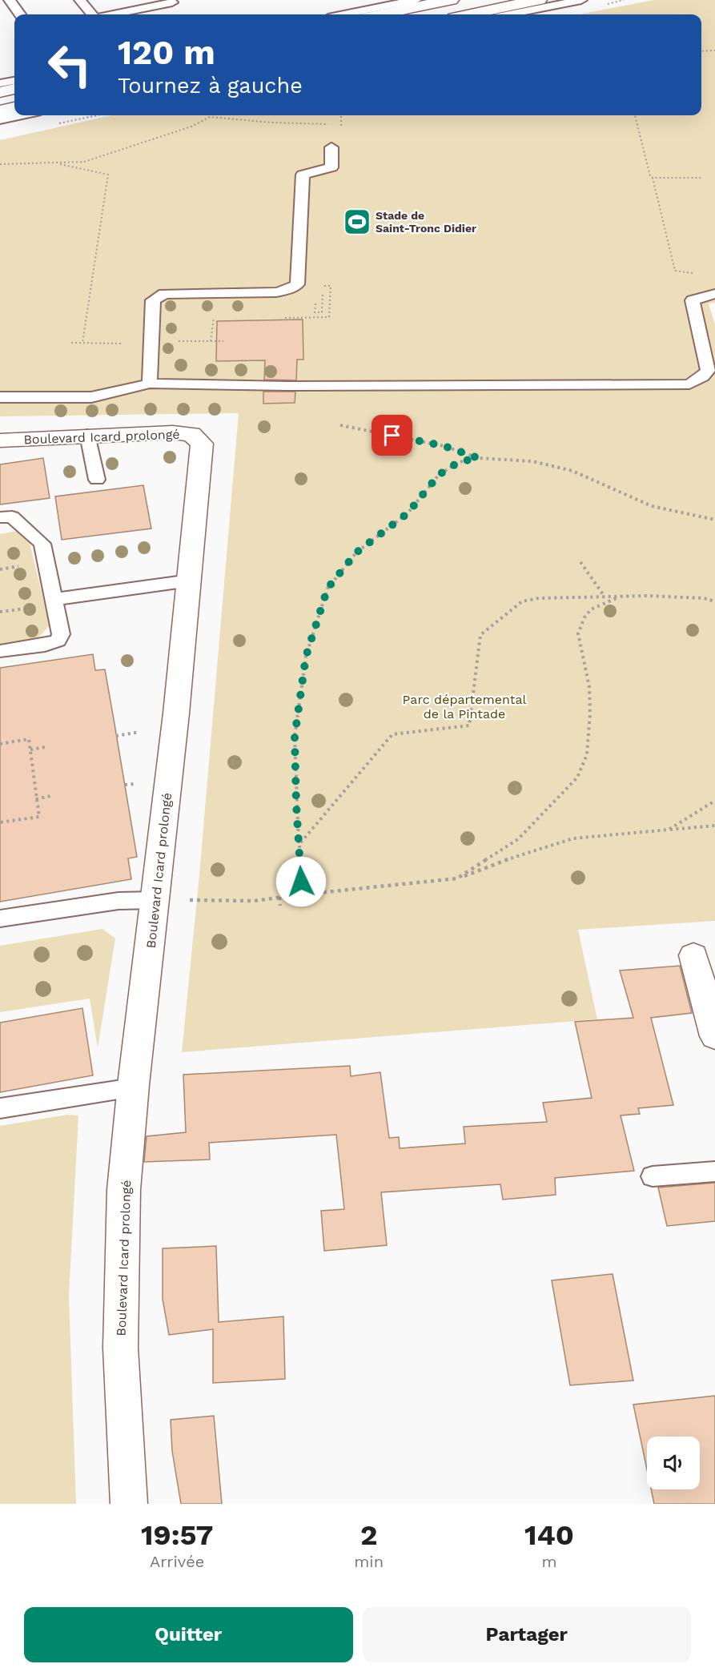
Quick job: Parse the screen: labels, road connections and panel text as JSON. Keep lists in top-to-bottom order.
{
  "streets": {
    "street": ["Boulevard Icard prolongé"]
  },
  "parks": ["Parc départemental de la Pintade"],
  "places": {
    "sports": ["Stade de Saint-Tronc Didier"]
  },
  "page": {
    "turn": ["120 m", "Tournez à gauche"],
    "eta": [
      "19:57",
      "Arrivée",
      "2",
      "min",
      "140",
      "m"
    ],
    "buttons": ["Quitter", "Partager"]
  }
}
